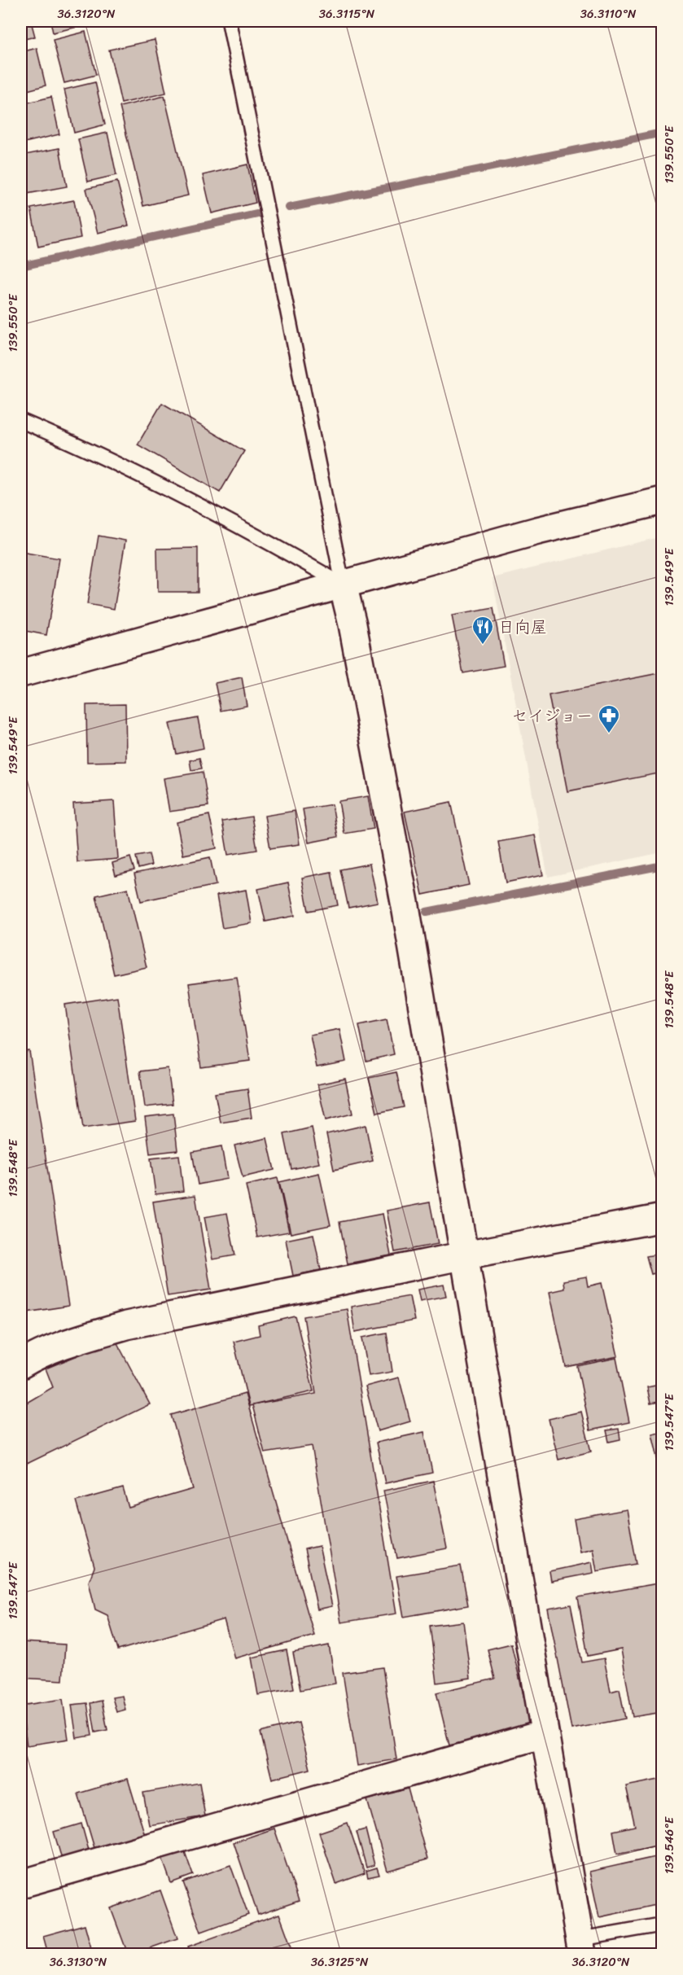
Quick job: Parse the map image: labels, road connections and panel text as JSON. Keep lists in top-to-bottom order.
{
  "places": {
    "restaurant": ["日向屋"],
    "pharmacy": ["セイジョー"]
  },
  "coordinates": [
    "36.3120°N",
    "36.3115°N",
    "36.3110°N",
    "139.550°E",
    "139.549°E",
    "139.548°E",
    "139.547°E",
    "139.546°E",
    "36.3130°N",
    "36.3125°N"
  ]
}
